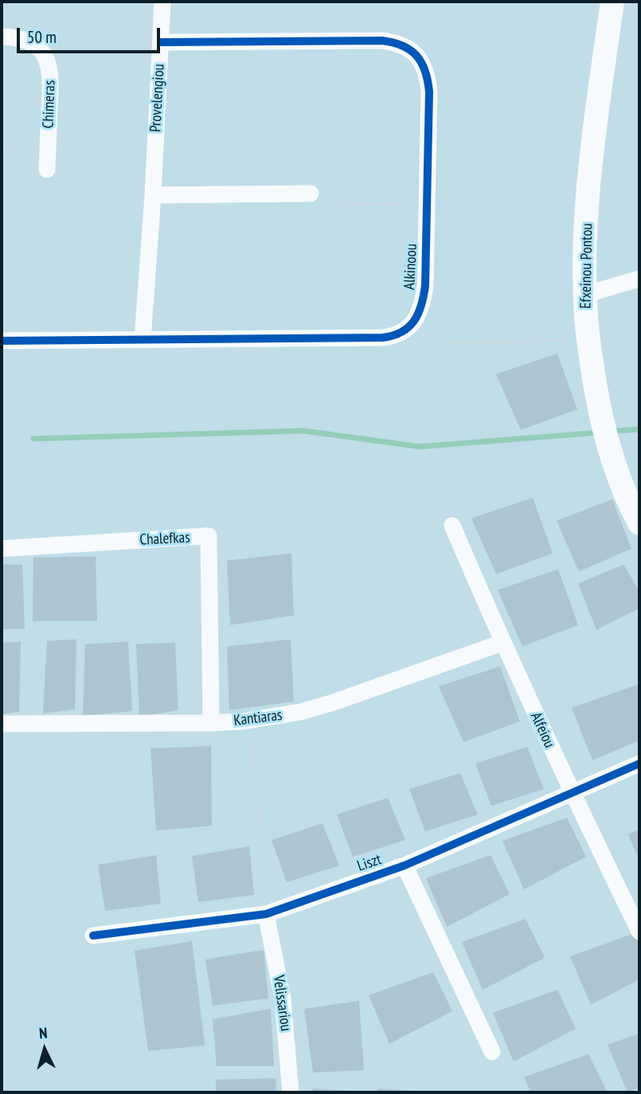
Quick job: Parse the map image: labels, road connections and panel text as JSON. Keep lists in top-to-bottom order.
{
  "streets": {
    "street": [
      "Provelengiou",
      "Chimeras",
      "Efxeinou Pontou",
      "Alkinoou",
      "Chalefkas",
      "Kantiaras",
      "Alfeiou",
      "Liszt",
      "Velissariou"
    ]
  },
  "crossings": [
    ["Provelengiou", "Alkinoou"],
    ["Chalefkas", "Kantiaras"],
    ["Kantiaras", "Alfeiou"],
    ["Alfeiou", "Liszt"],
    ["Liszt", "Velissariou"]
  ],
  "scale_bar": "50 m",
  "north": "top"
}
